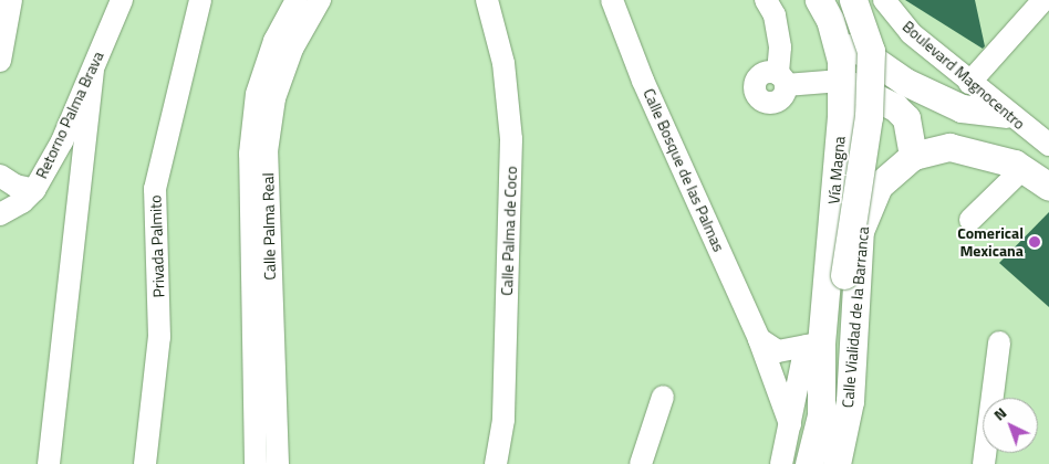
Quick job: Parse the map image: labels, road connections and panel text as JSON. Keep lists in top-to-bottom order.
{
  "streets": {
    "main road": ["Vía Magna", "Calle Vialidad de la Barranca"],
    "street": [
      "Boulevard Magnocentro",
      "Retorno Palma Brava",
      "Calle Bosque de las Palmas",
      "Calle Palma Real",
      "Calle Palma de Coco",
      "Privada Palmito"
    ]
  },
  "crossings": [
    ["Vía Magna", "Calle Vialidad de la Barranca"]
  ],
  "places": ["Comerical Mexicana"],
  "north": "top left"
}
